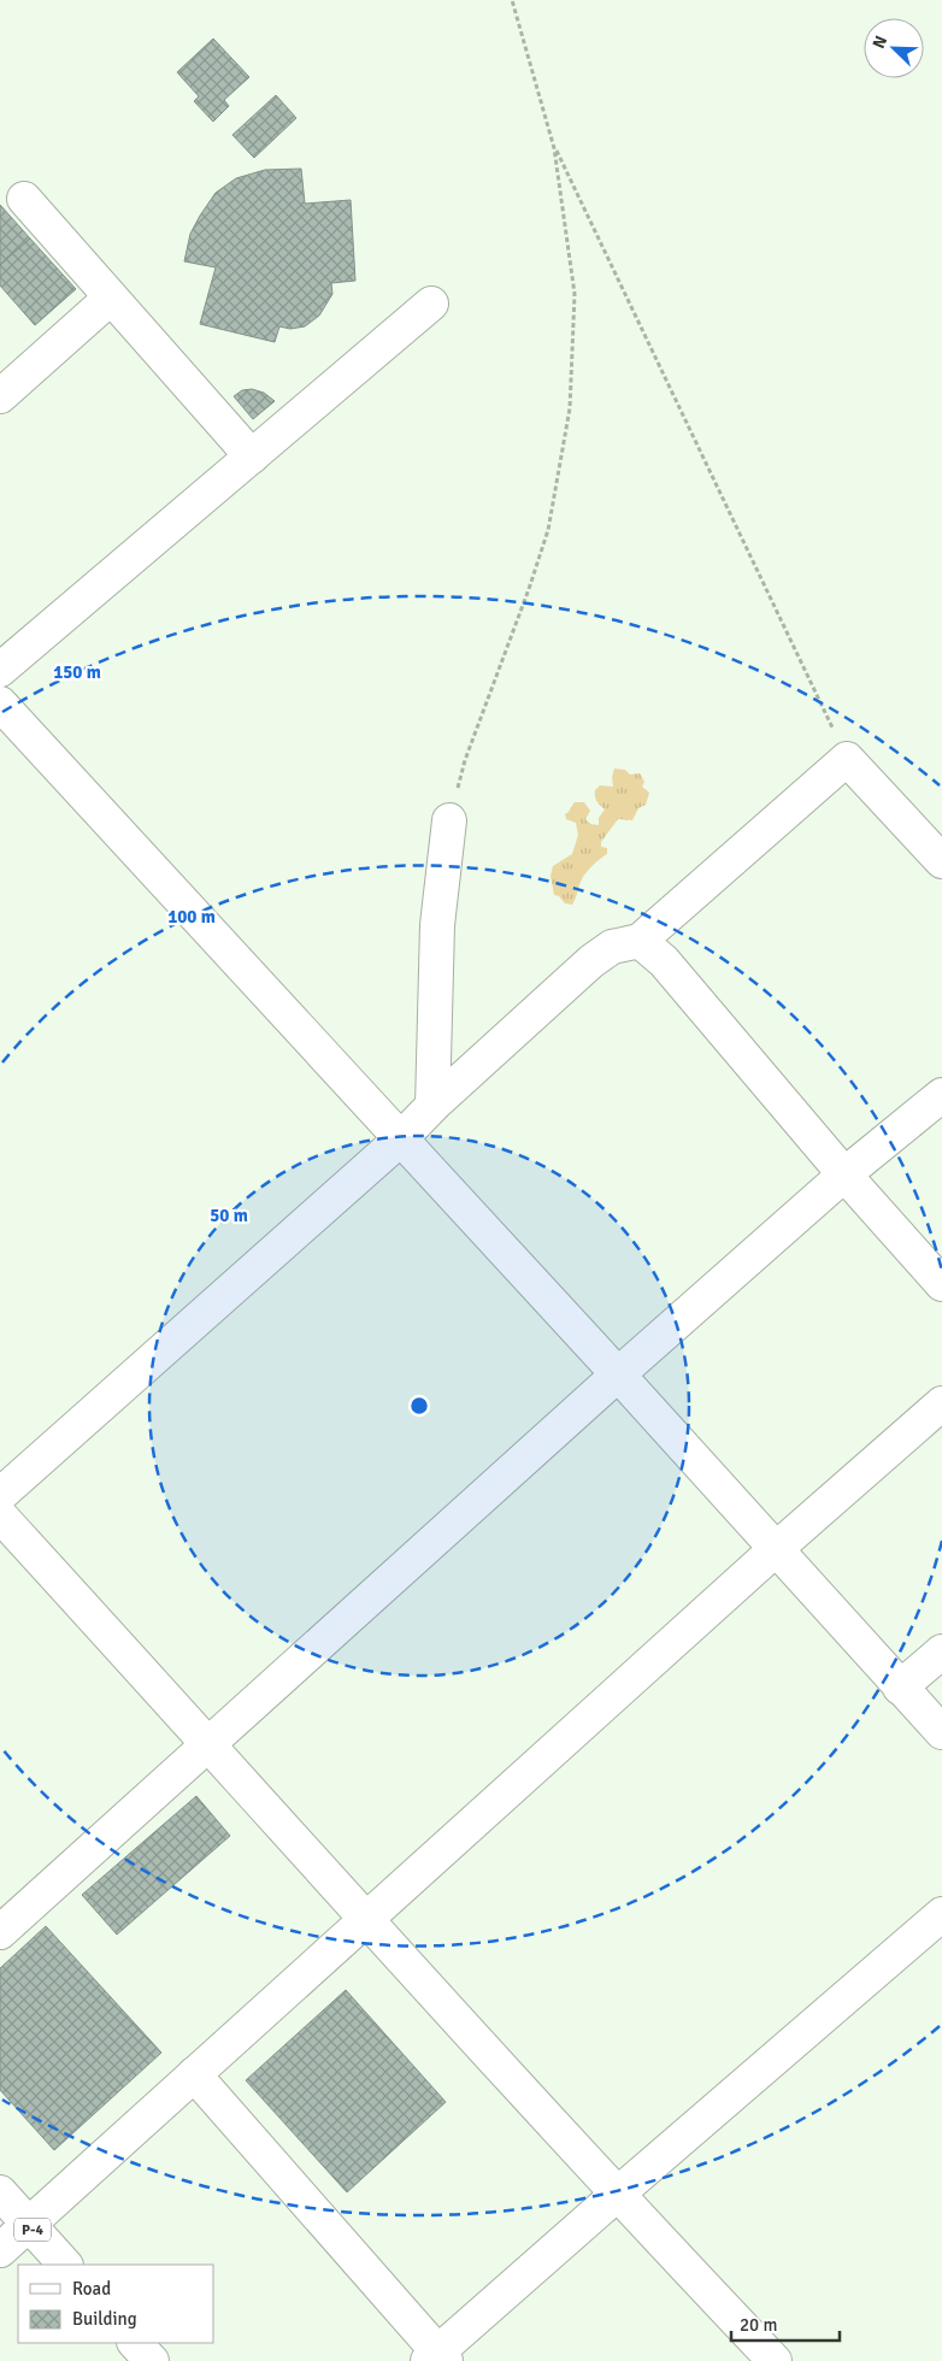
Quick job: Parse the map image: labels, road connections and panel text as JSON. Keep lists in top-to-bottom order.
{
  "streets": {
    "main road": ["P-4"]
  },
  "legend": ["Road", "Building"],
  "scale_bar": "20 m",
  "north": "top left",
  "rings": ["150 m", "100 m", "50 m"]
}
